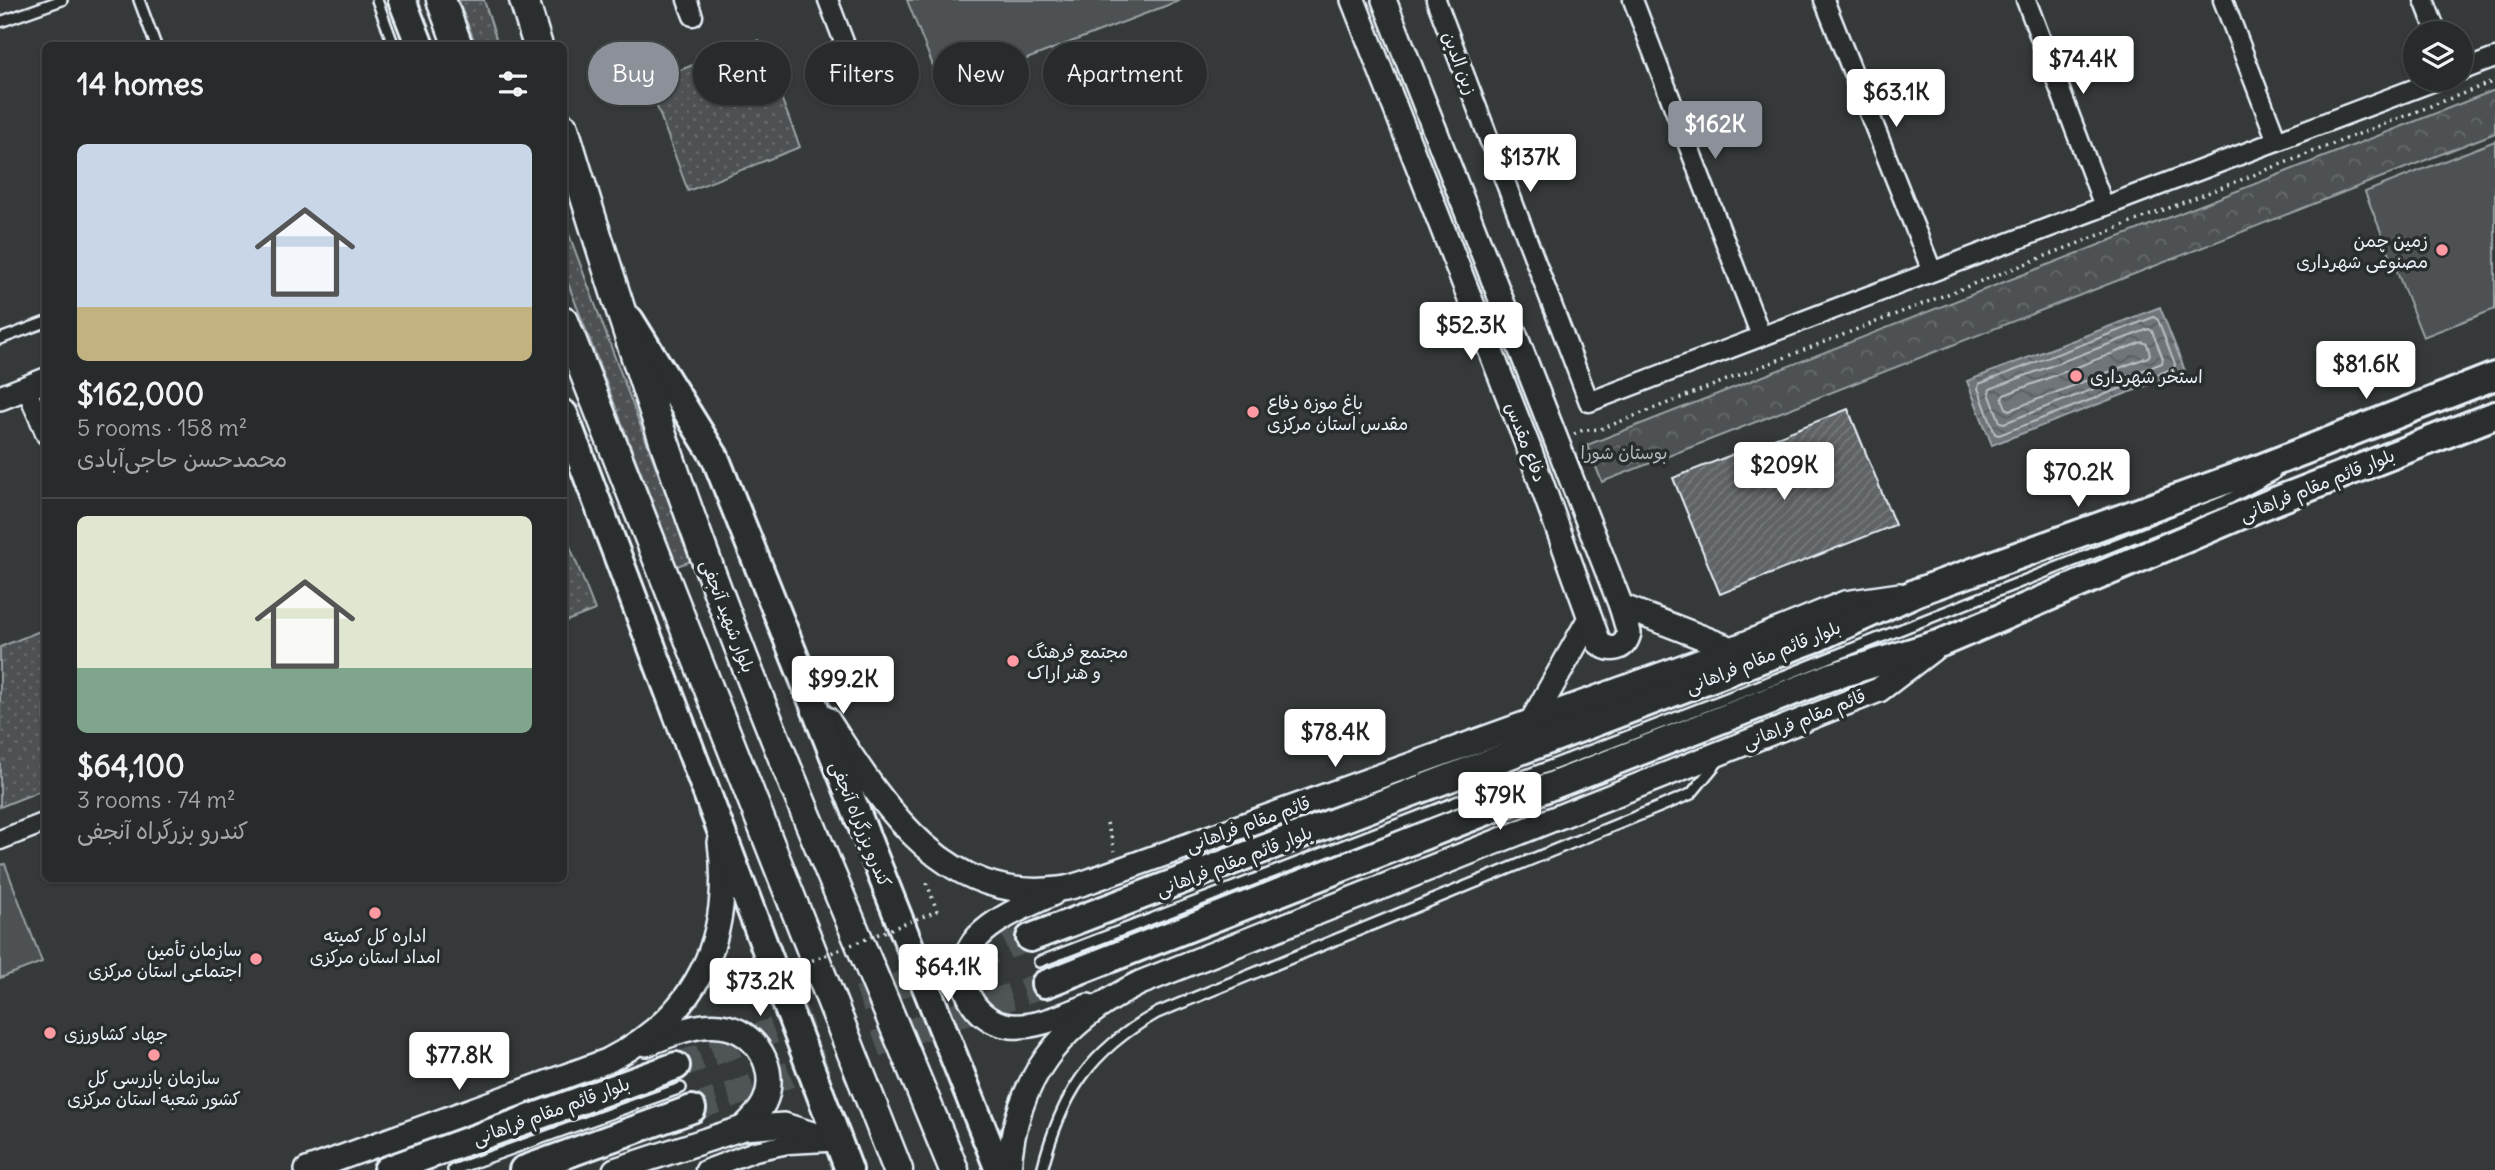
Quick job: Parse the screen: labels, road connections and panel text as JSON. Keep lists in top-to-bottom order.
{
  "streets": {
    "main road": ["بلوار قائم مقام فراهانی", "بلوار شهید آنجفی", "کندرو بزرگراه آنجفی"],
    "street": ["زین الدین", "دفاع مقدس", "قائم مقام فراهانی"]
  },
  "crossings": [
    ["بلوار قائم مقام فراهانی", "قائم مقام فراهانی"],
    ["بلوار شهید آنجفی", "کندرو بزرگراه آنجفی"],
    ["قائم مقام فراهانی", "کندرو بزرگراه آنجفی"]
  ],
  "parks": ["بوستان شورا"],
  "places": [
    "زمین چمن مصنوعی شهرداری",
    "استخر شهرداری",
    "باغ موزه دفاع مقدس استان مرکزی",
    "مجتمع فرهنگ و هنر اراک",
    "اداره کل کمیته امداد استان مرکزی",
    "سازمان تأمین اجتماعی استان مرکزی",
    "جهاد کشاورزی",
    "سازمان بازرسی کل کشور شعبه استان مرکزی"
  ],
  "page": {
    "price": [
      "$74.4K",
      "$63.1K",
      "$162K",
      "$137K",
      "$52.3K",
      "$81.6K",
      "$209K",
      "$70.2K",
      "$99.2K",
      "$78.4K",
      "$79K",
      "$64.1K",
      "$73.2K",
      "$77.8K"
    ],
    "chip": [
      "Buy",
      "Rent",
      "Filters",
      "New",
      "Apartment"
    ],
    "heading": "14 homes",
    "list": [
      {
        "name": "$162,000",
        "note": "5 rooms · 158 m² · محمدحسن حاجی‌آبادی"
      },
      {
        "name": "$64,100",
        "note": "3 rooms · 74 m² · کندرو بزرگراه آنجفی"
      }
    ]
  }
}
